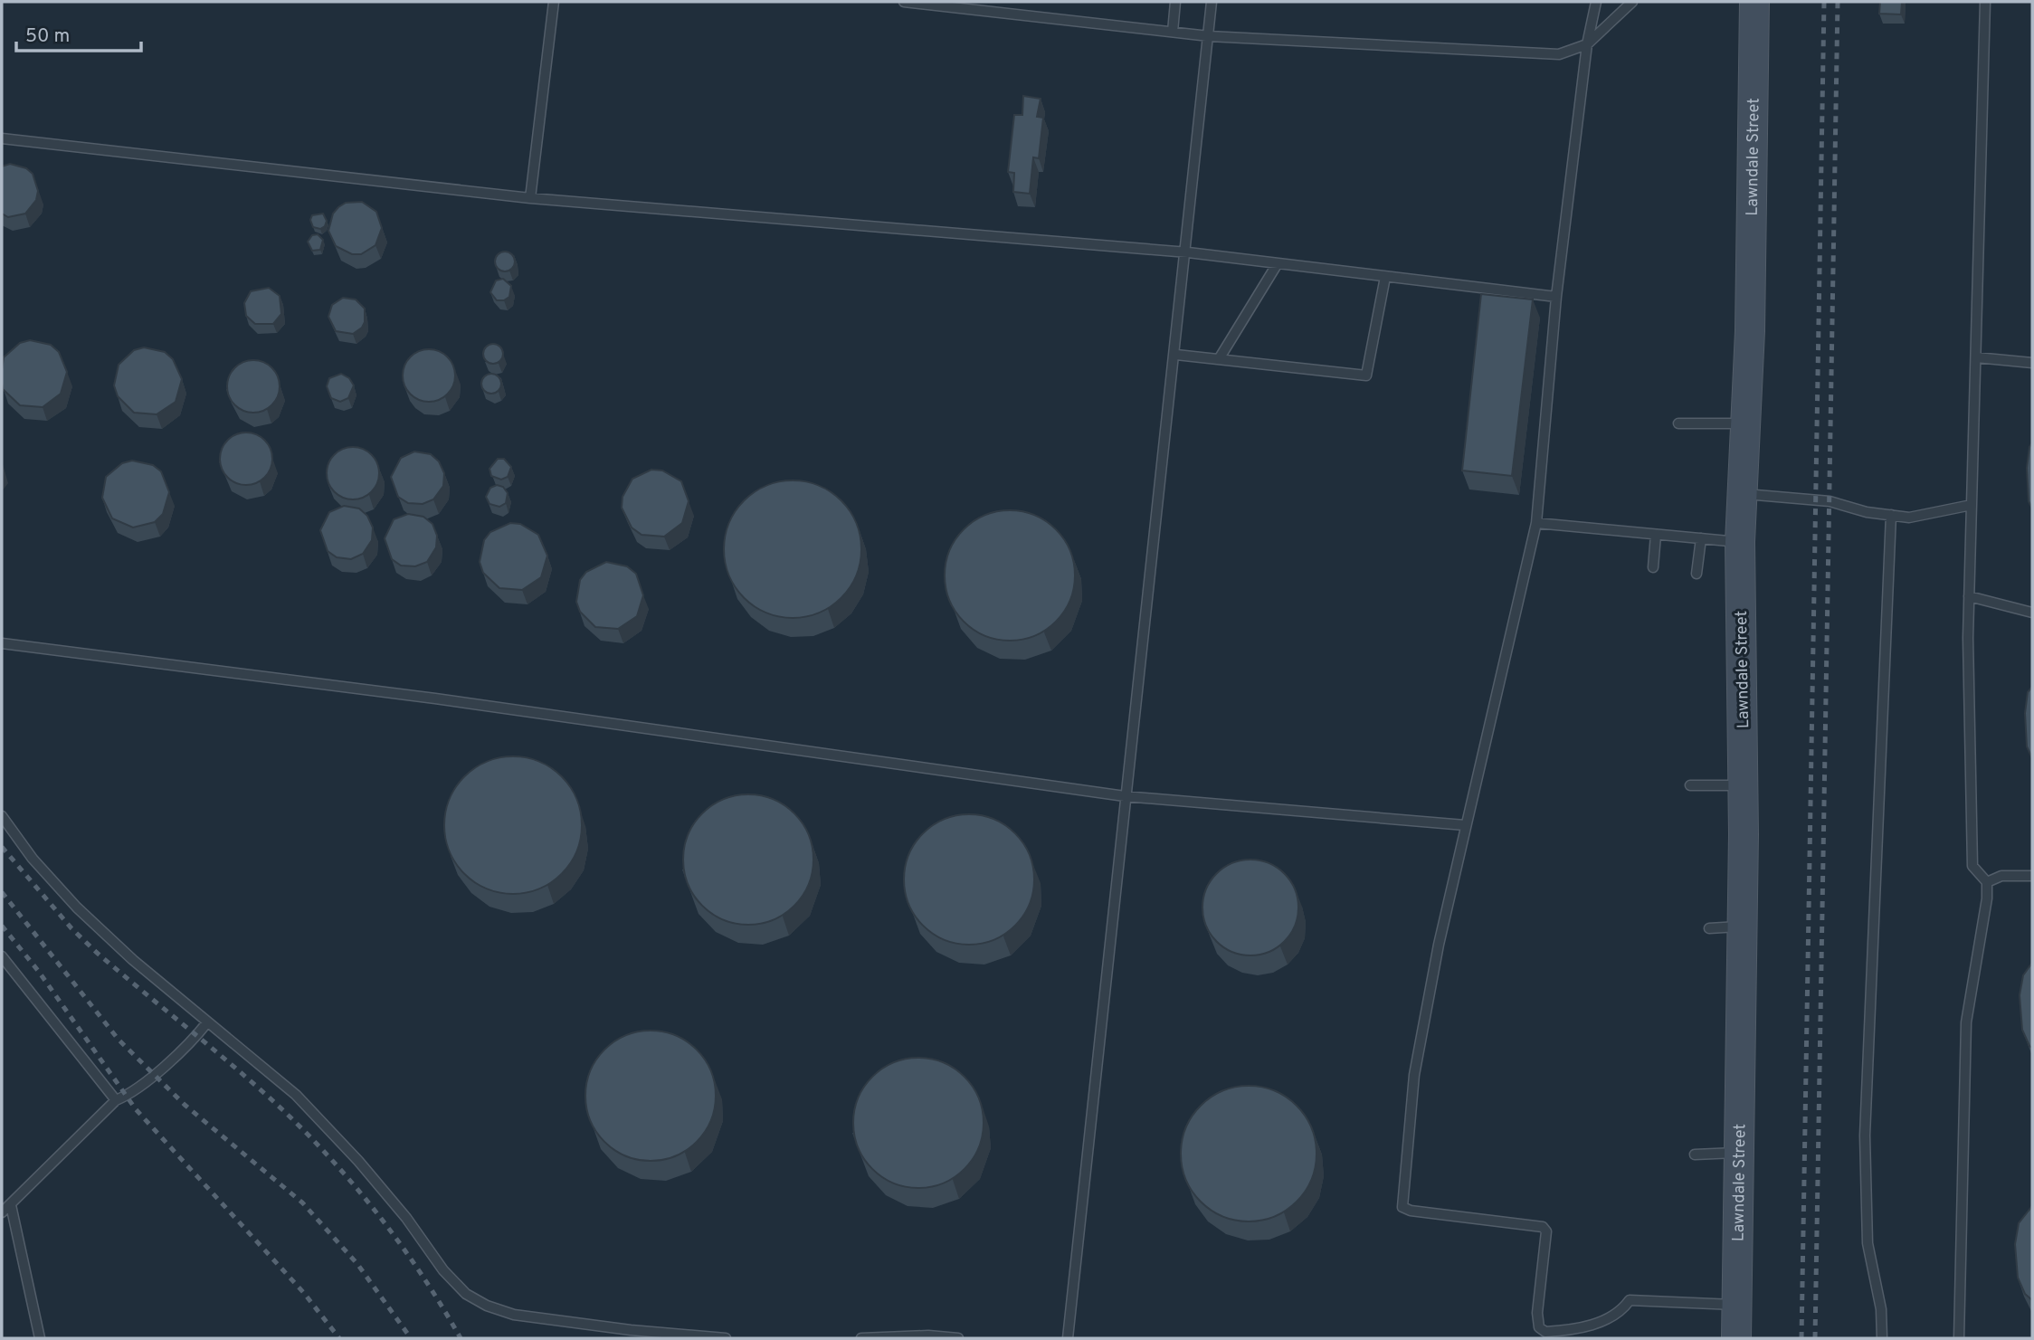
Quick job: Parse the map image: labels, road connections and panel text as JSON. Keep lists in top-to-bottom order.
{
  "streets": {
    "main road": ["Lawndale Street"]
  },
  "scale_bar": "50 m"
}
